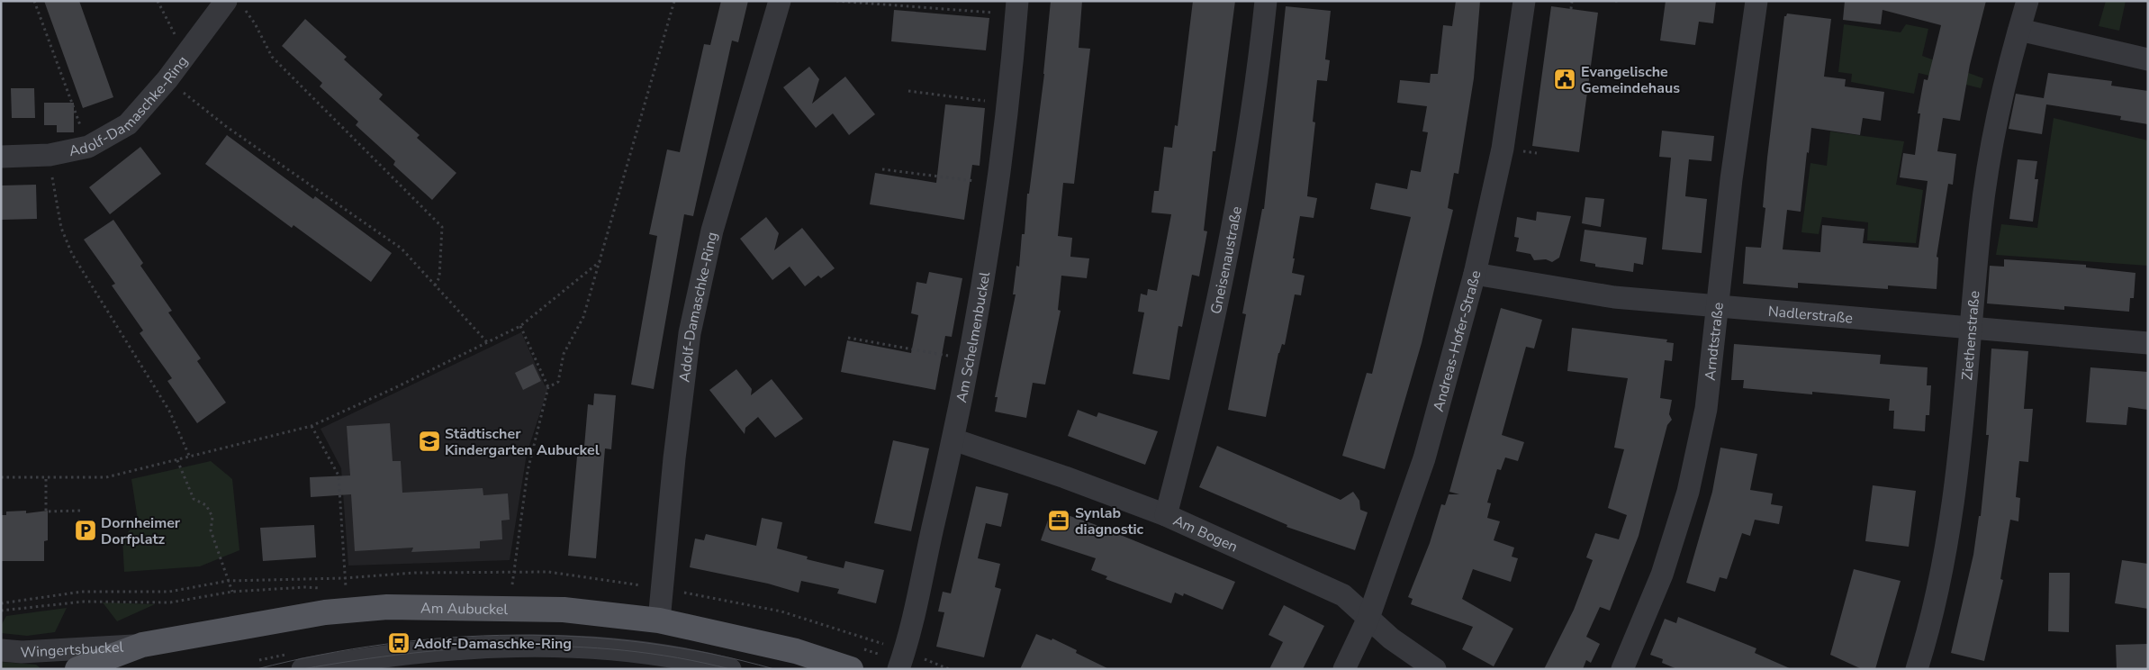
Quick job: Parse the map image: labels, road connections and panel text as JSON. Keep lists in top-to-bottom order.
{
  "streets": {
    "main road": ["Am Aubuckel"],
    "street": [
      "Adolf-Damaschke-Ring",
      "Gneisenaustraße",
      "Nadlerstraße",
      "Ziethenstraße",
      "Am Schelmenbuckel",
      "Andreas-Hofer-Straße",
      "Arndtstraße",
      "Am Bogen",
      "Wingertsbuckel"
    ]
  },
  "crossings": [
    ["Adolf-Damaschke-Ring", "Am Aubuckel"],
    ["Gneisenaustraße", "Am Bogen"],
    ["Nadlerstraße", "Ziethenstraße"],
    ["Nadlerstraße", "Andreas-Hofer-Straße"],
    ["Nadlerstraße", "Arndtstraße"],
    ["Am Schelmenbuckel", "Am Bogen"],
    ["Andreas-Hofer-Straße", "Am Bogen"],
    ["Am Aubuckel", "Wingertsbuckel"]
  ],
  "places": {
    "public building": ["Evangelische Gemeindehaus"],
    "school or university": ["Städtischer Kindergarten Aubuckel"],
    "office": ["Synlab diagnostic"],
    "parking": ["Dornheimer Dorfplatz"],
    "bus stop": ["Adolf-Damaschke-Ring"]
  }
}
